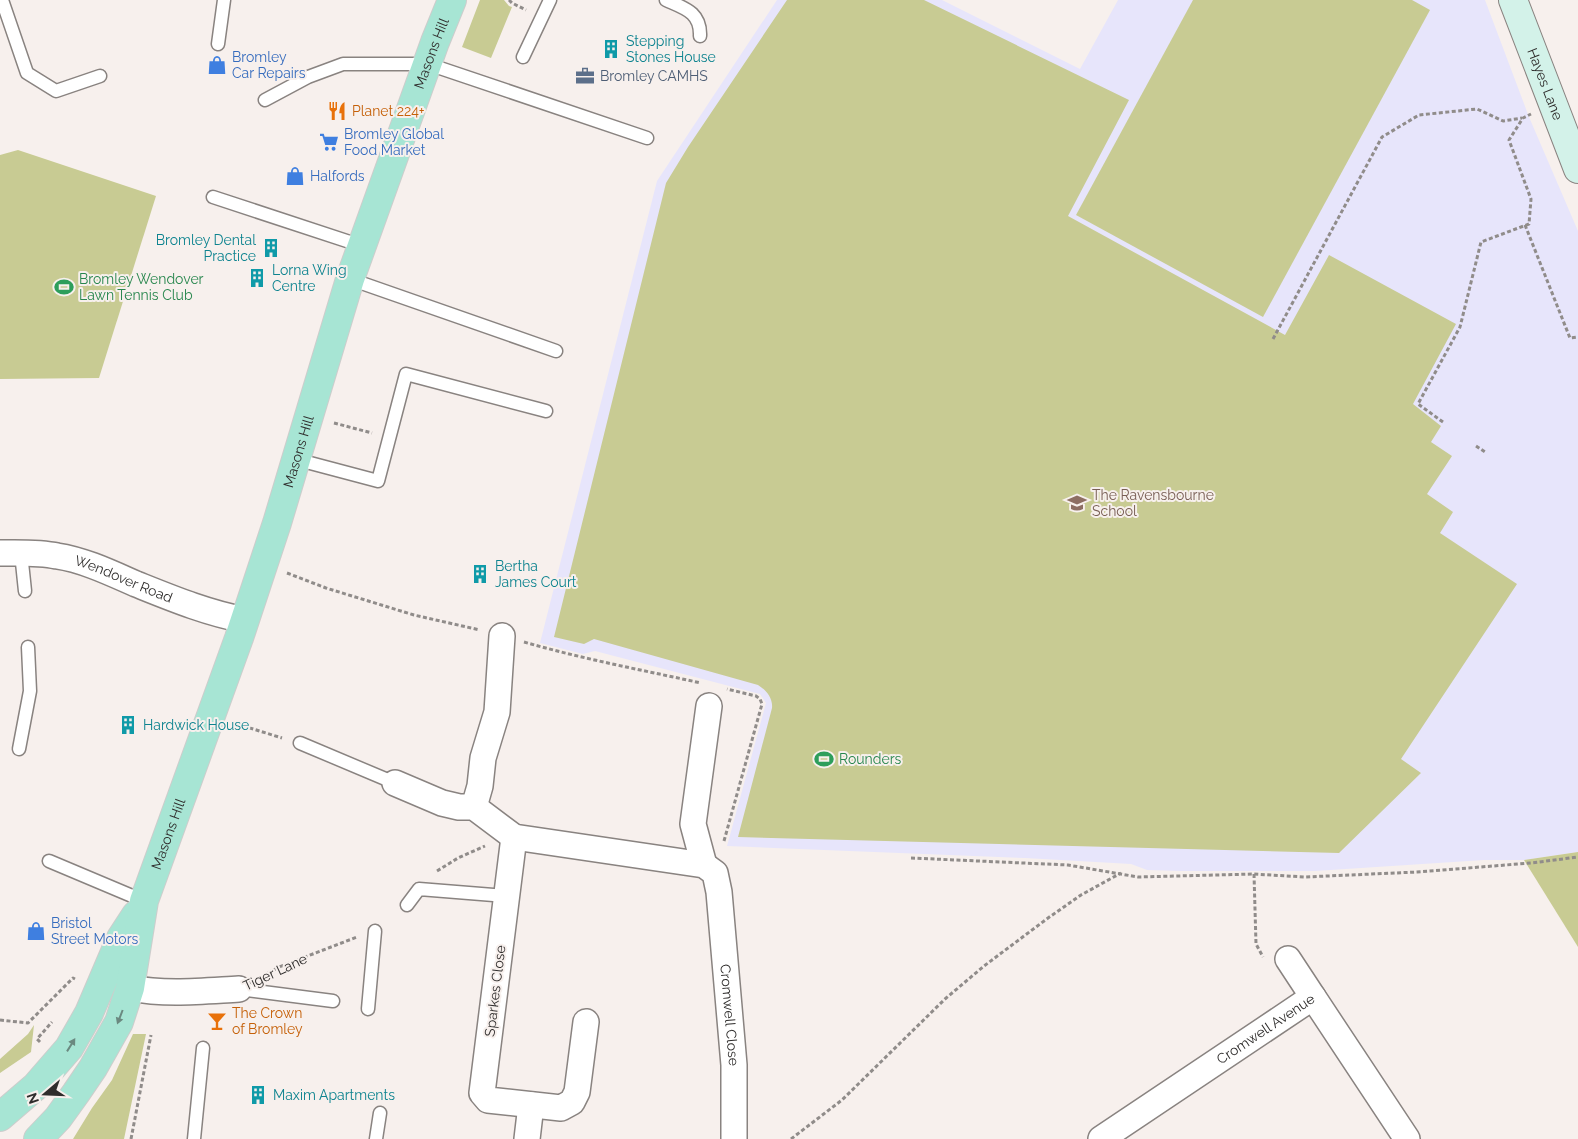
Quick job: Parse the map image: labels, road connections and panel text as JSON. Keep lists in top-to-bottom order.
{
  "streets": {
    "main road": ["Masons Hill", "Hayes Lane"],
    "street": [
      "Wendover Road",
      "Tiger Lane",
      "Sparkes Close",
      "Cromwell Close",
      "Cromwell Avenue"
    ]
  },
  "crossings": [
    ["Masons Hill", "Wendover Road"],
    ["Masons Hill", "Tiger Lane"]
  ],
  "places": {
    "building": [
      "Stepping Stones House",
      "Bromley Dental Practice",
      "Lorna Wing Centre",
      "Bertha James Court",
      "Hardwick House",
      "Maxim Apartments"
    ],
    "shop": ["Bromley Car Repairs", "Halfords", "Bristol Street Motors"],
    "office": ["Bromley CAMHS"],
    "restaurant": ["Planet 224+"],
    "supermarket": ["Bromley Global Food Market"],
    "sports": ["Bromley Wendover Lawn Tennis Club", "Rounders"],
    "school or university": ["The Ravensbourne School"],
    "bar": ["The Crown of Bromley"]
  },
  "north": "left"
}
